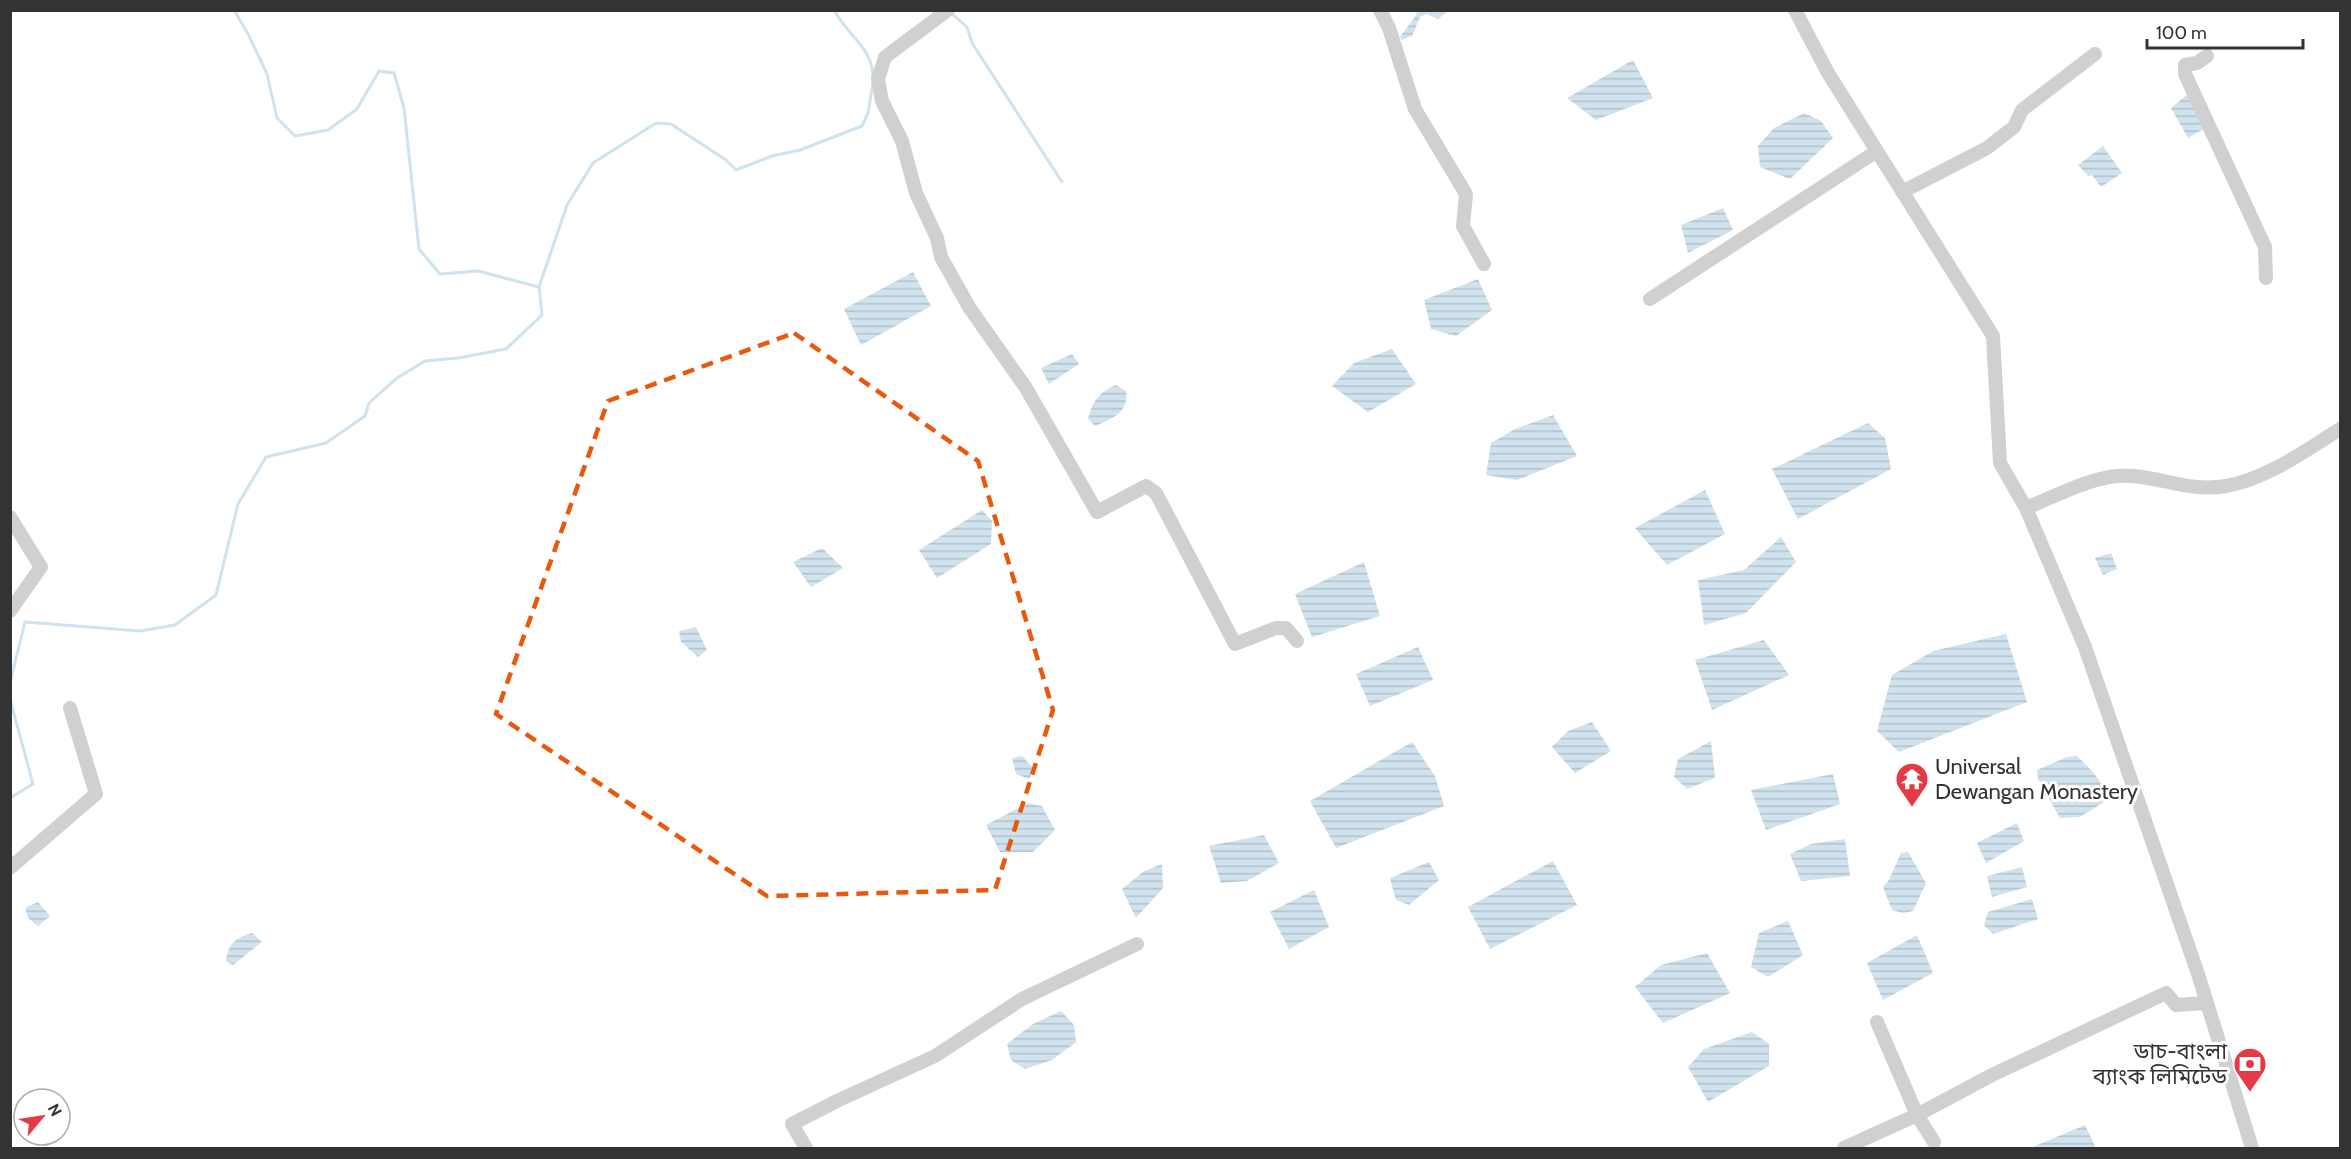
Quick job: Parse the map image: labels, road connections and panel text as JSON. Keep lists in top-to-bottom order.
{
  "places": {
    "temple": ["Universal Dewangan Monastery"],
    "bank": ["ডাচ-বাংলা ব্যাংক লিমিটেড"]
  },
  "scale_bar": "100 m",
  "north": "top right"
}
